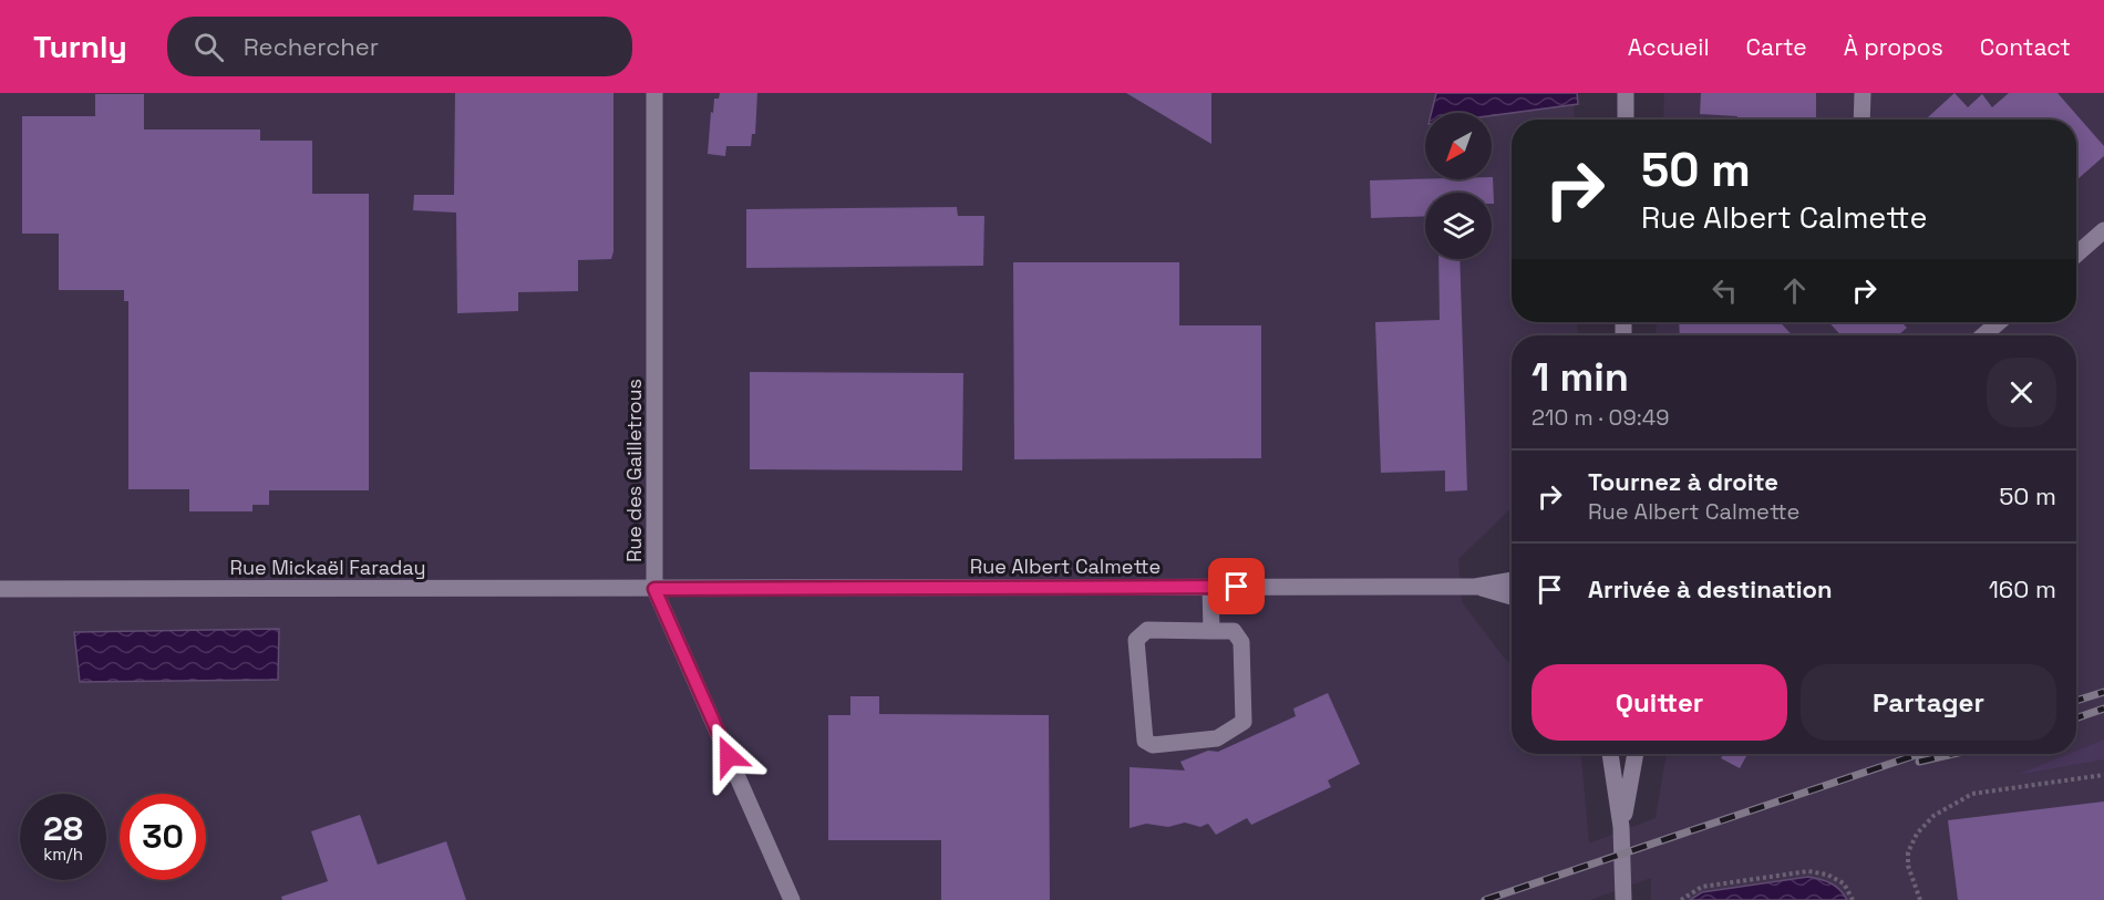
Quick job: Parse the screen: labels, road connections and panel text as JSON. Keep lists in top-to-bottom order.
{
  "streets": {
    "street": ["Rue des Gailletrous", "Rue Albert Calmette", "Rue Mickaël Faraday"]
  },
  "crossings": [
    ["Rue des Gailletrous", "Rue Albert Calmette"],
    ["Rue des Gailletrous", "Rue Mickaël Faraday"],
    ["Rue Albert Calmette", "Rue Mickaël Faraday"]
  ],
  "north": "bottom left",
  "page": {
    "header": "Turnly",
    "search": "Rechercher",
    "nav": [
      "Accueil",
      "Carte",
      "À propos",
      "Contact"
    ],
    "turn": ["50 m", "Rue Albert Calmette"],
    "heading": ["1 min", "210 m · 09:49"],
    "list": [
      {
        "name": "Tournez à droite",
        "note": "Rue Albert Calmette",
        "value": "50 m"
      },
      {
        "name": "Arrivée à destination",
        "value": "160 m"
      }
    ],
    "buttons": ["Quitter", "Partager"],
    "speed": "28 km/h",
    "limit": "30"
  }
}
